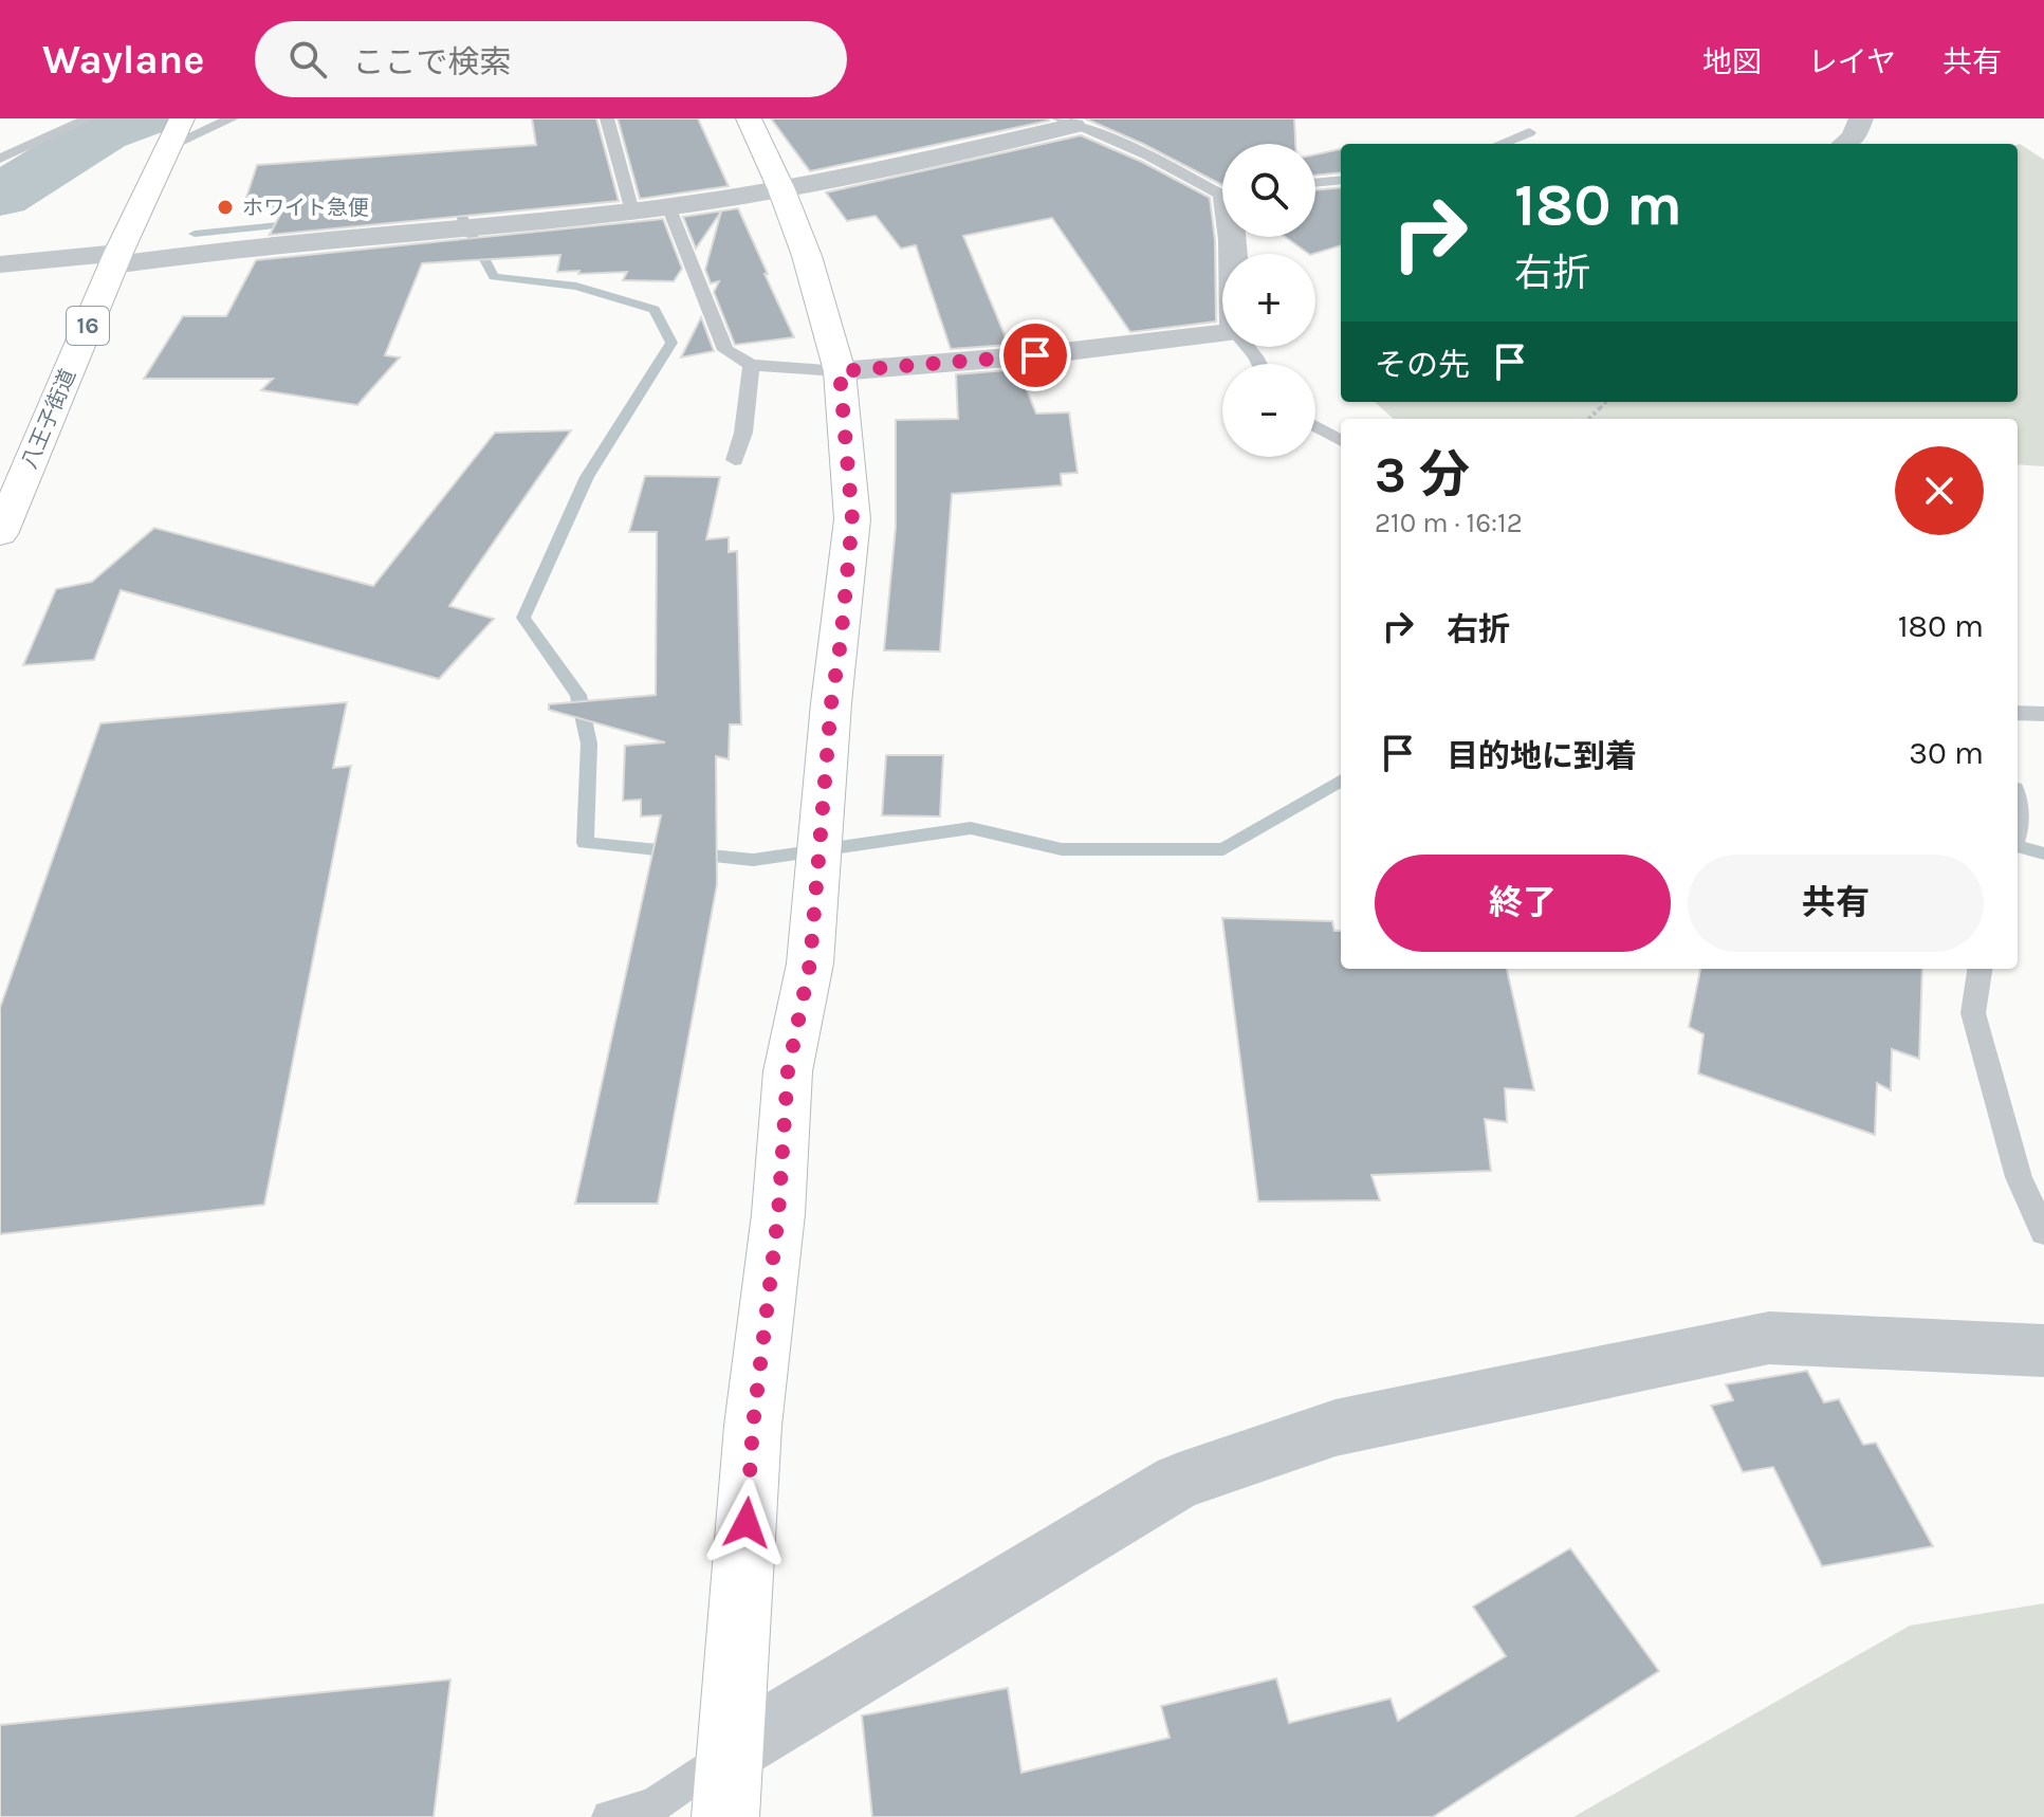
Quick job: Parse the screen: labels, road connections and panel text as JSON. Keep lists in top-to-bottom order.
{
  "streets": {
    "main road": ["16", "八王子街道"]
  },
  "places": ["ホワイト急便"],
  "page": {
    "header": "Waylane",
    "search": "ここで検索",
    "nav": ["地図", "レイヤ", "共有"],
    "map_buttons": ["+", "−"],
    "turn": ["180 m", "右折"],
    "then": "その先",
    "heading": ["3 分", "210 m · 16:12"],
    "list": [
      {
        "name": "右折",
        "value": "180 m"
      },
      {
        "name": "目的地に到着",
        "value": "30 m"
      }
    ],
    "buttons": ["終了", "共有"]
  }
}
